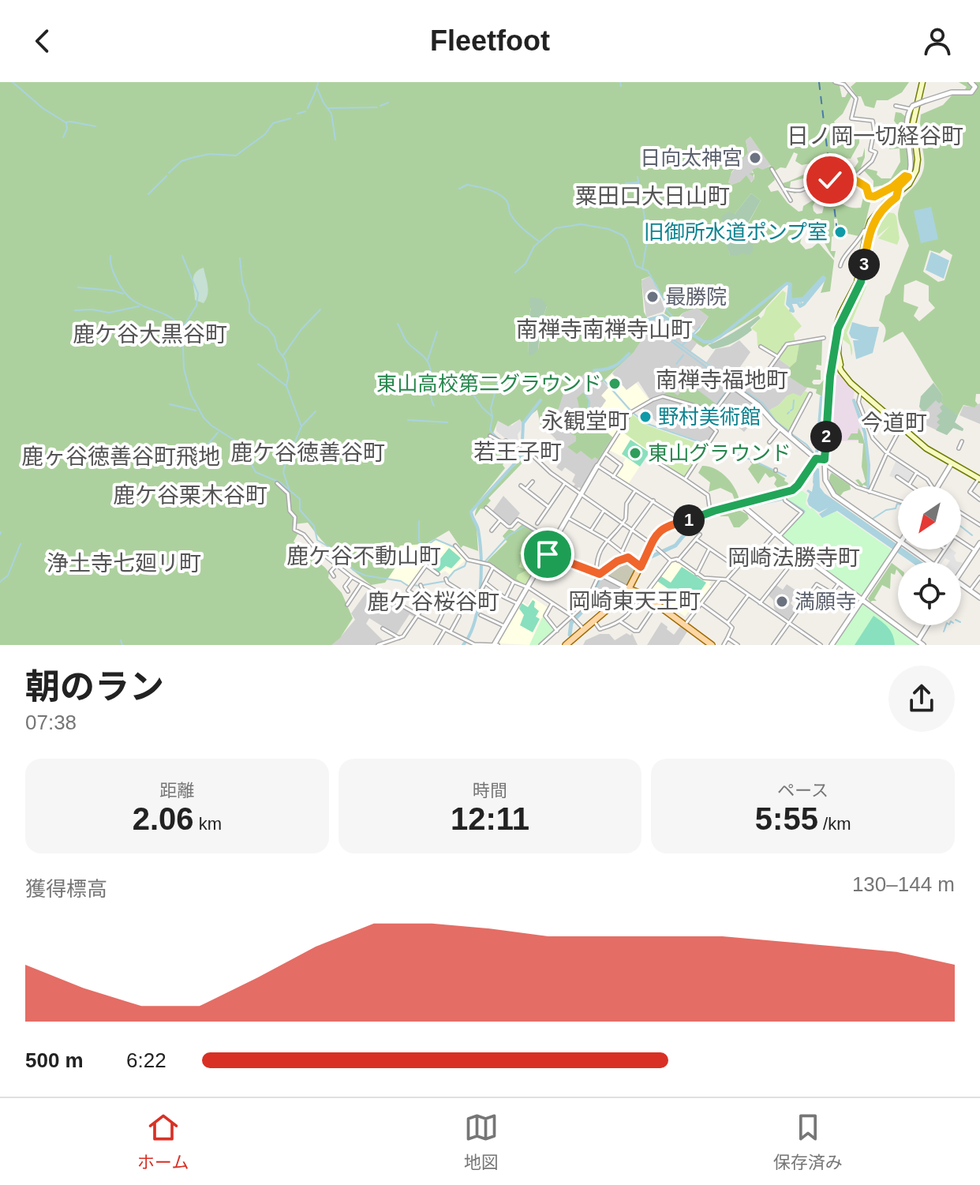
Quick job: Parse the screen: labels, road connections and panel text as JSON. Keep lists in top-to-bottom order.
{
  "districts": [
    "日ノ岡一切経谷町",
    "粟田口大日山町",
    "南禅寺南禅寺山町",
    "鹿ケ谷大黒谷町",
    "南禅寺福地町",
    "永観堂町",
    "今道町",
    "若王子町",
    "鹿ケ谷徳善谷町",
    "鹿ヶ谷徳善谷町飛地",
    "鹿ケ谷栗木谷町",
    "鹿ケ谷不動山町",
    "岡崎法勝寺町",
    "浄土寺七廻リ町",
    "岡崎東天王町",
    "鹿ケ谷桜谷町"
  ],
  "places": [
    "日向太神宮",
    "旧御所水道ポンプ室",
    "最勝院",
    "東山高校第二グラウンド",
    "野村美術館",
    "東山グラウンド",
    "満願寺"
  ],
  "north": "bottom left",
  "page": {
    "header": "Fleetfoot",
    "pins": ["3", "2", "1"],
    "heading": ["朝のラン", "07:38"],
    "stats": [
      ["距離", "2.06 km"],
      ["時間", "12:11"],
      ["ペース", "5:55 /km"]
    ],
    "chart": ["獲得標高", "130–144 m"],
    "list": [
      {
        "name": "500 m",
        "note": "6:22"
      }
    ],
    "tabs": ["ホーム", "地図", "保存済み"]
  }
}
